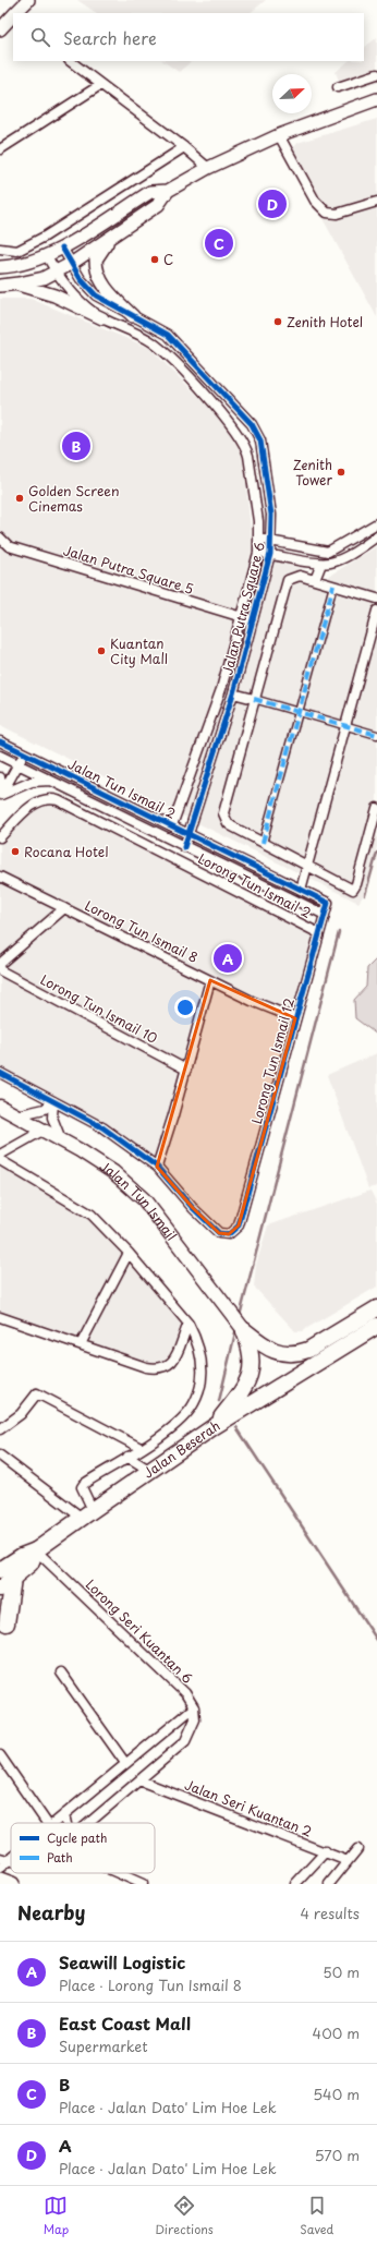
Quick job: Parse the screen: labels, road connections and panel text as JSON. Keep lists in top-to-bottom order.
{
  "streets": {
    "highway": ["Jalan Beserah"],
    "main road": ["Jalan Tun Ismail"],
    "street": [
      "Jalan Putra Square 5",
      "Jalan Putra Square 6",
      "Jalan Tun Ismail 2",
      "Lorong Tun Ismail 2",
      "Lorong Tun Ismail 8",
      "Lorong Tun Ismail 10",
      "Lorong Tun Ismail 12",
      "Lorong Seri Kuantan 6",
      "Jalan Seri Kuantan 2"
    ]
  },
  "crossings": [
    ["Jalan Putra Square 5", "Jalan Putra Square 6"],
    ["Jalan Putra Square 6", "Jalan Tun Ismail 2"],
    ["Jalan Tun Ismail 2", "Lorong Tun Ismail 12"],
    ["Lorong Tun Ismail 2", "Lorong Tun Ismail 12"],
    ["Lorong Tun Ismail 8", "Lorong Tun Ismail 12"],
    ["Jalan Beserah", "Lorong Seri Kuantan 6"]
  ],
  "places": [
    "C",
    "Zenith Hotel",
    "Zenith Tower",
    "Golden Screen Cinemas",
    "Kuantan City Mall",
    "Rocana Hotel"
  ],
  "legend": ["Cycle path", "Path"],
  "north": "top right",
  "page": {
    "search": "Search here",
    "pins": [
      "D",
      "C",
      "B",
      "A"
    ],
    "heading": ["Nearby", "4 results"],
    "list": [
      {
        "mark": "A",
        "name": "Seawill Logistic",
        "note": "Place · Lorong Tun Ismail 8",
        "value": "50 m"
      },
      {
        "mark": "B",
        "name": "East Coast Mall",
        "note": "Supermarket",
        "value": "400 m"
      },
      {
        "mark": "C",
        "name": "B",
        "note": "Place · Jalan Dato' Lim Hoe Lek",
        "value": "540 m"
      },
      {
        "mark": "D",
        "name": "A",
        "note": "Place · Jalan Dato' Lim Hoe Lek",
        "value": "570 m"
      }
    ],
    "nav": ["Map", "Directions", "Saved"]
  }
}
